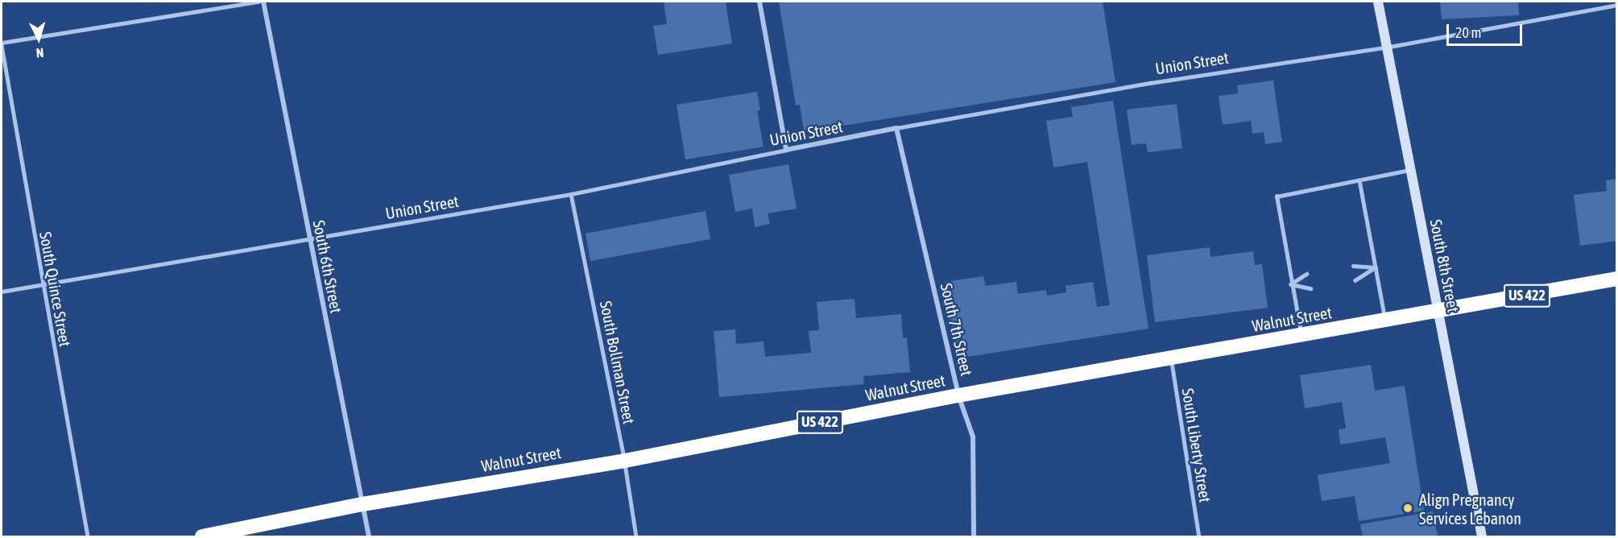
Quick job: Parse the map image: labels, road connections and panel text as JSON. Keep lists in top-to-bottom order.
{
  "streets": {
    "highway": ["US 422", "Walnut Street"],
    "street": [
      "Union Street",
      "South 8th Street",
      "South 6th Street",
      "South 7th Street"
    ],
    "lane": ["South Quince Street", "South Bollman Street", "South Liberty Street"]
  },
  "crossings": [
    ["Union Street", "South 8th Street"],
    ["Union Street", "South 6th Street"],
    ["Union Street", "South Quince Street"],
    ["Union Street", "South 7th Street"],
    ["Union Street", "South Bollman Street"],
    ["South 8th Street", "Walnut Street"],
    ["South 6th Street", "Walnut Street"],
    ["Walnut Street", "South 7th Street"],
    ["Walnut Street", "South Bollman Street"],
    ["Walnut Street", "South Liberty Street"]
  ],
  "places": ["Align Pregnancy Services Lebanon"],
  "scale_bar": "20 m",
  "north": "bottom"
}
